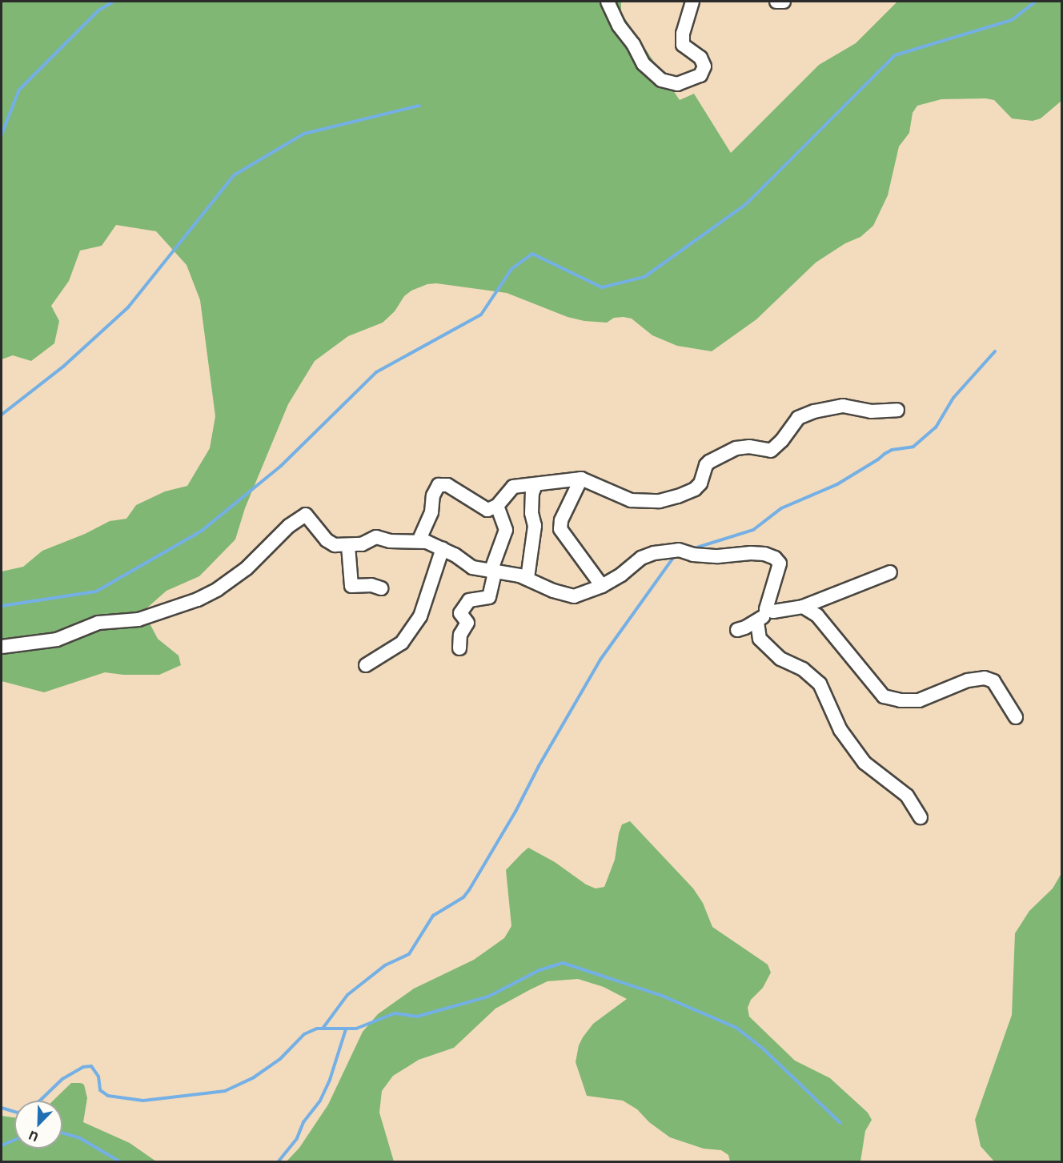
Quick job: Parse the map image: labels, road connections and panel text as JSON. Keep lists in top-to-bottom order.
{
  "north": "bottom left"
}
